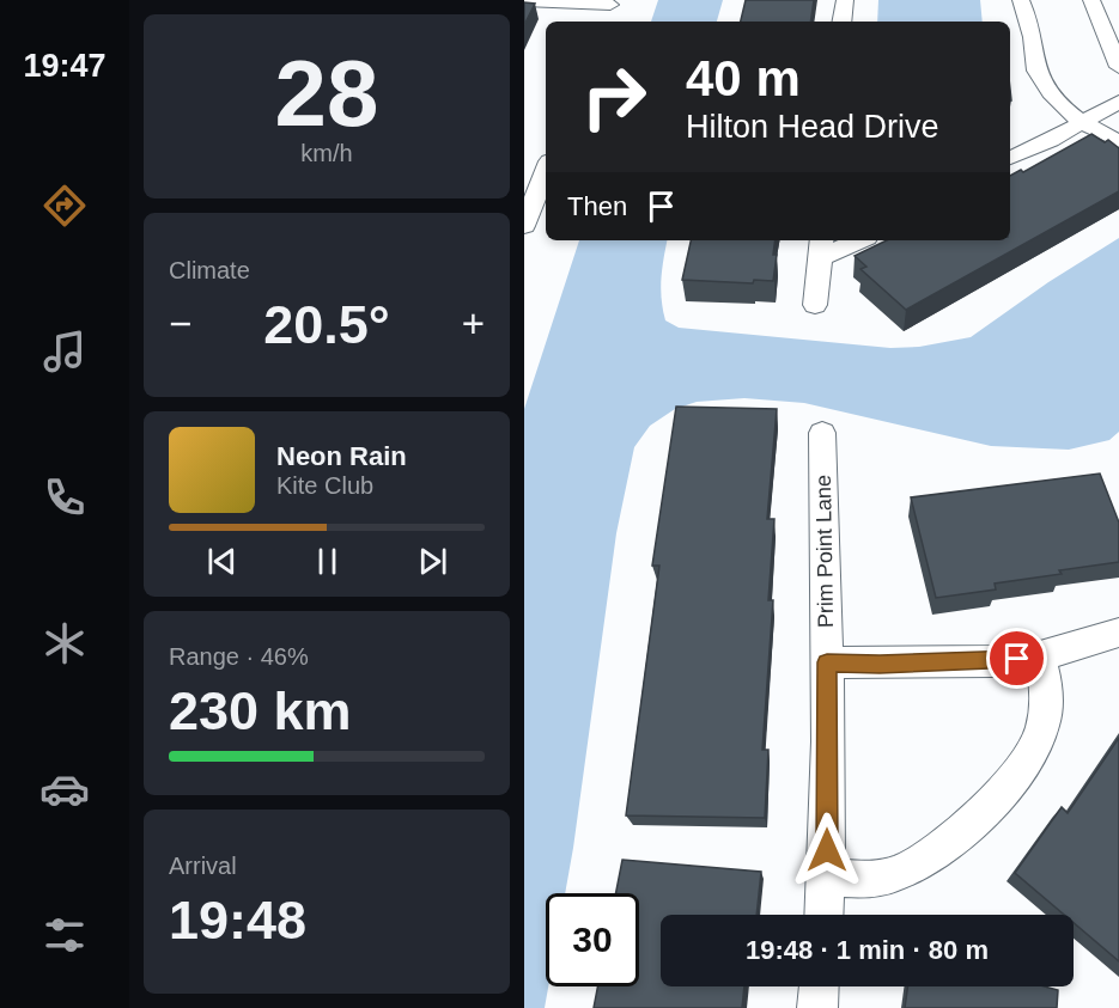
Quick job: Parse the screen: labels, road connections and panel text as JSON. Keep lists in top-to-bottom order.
{
  "streets": {
    "street": ["Prim Point Lane"]
  },
  "page": {
    "tabs": "19:47",
    "tile": [
      ["28", "km/h"],
      "Climate",
      ["Range · 46%", "230 km"],
      ["Arrival", "19:48"]
    ],
    "turn": ["40 m", "Hilton Head Drive"],
    "then": "Then",
    "heat": ["−", "20.5°", "+"],
    "song": ["Neon Rain", "Kite Club"],
    "limit": "30",
    "trip": "19:48 · 1 min · 80 m"
  }
}
